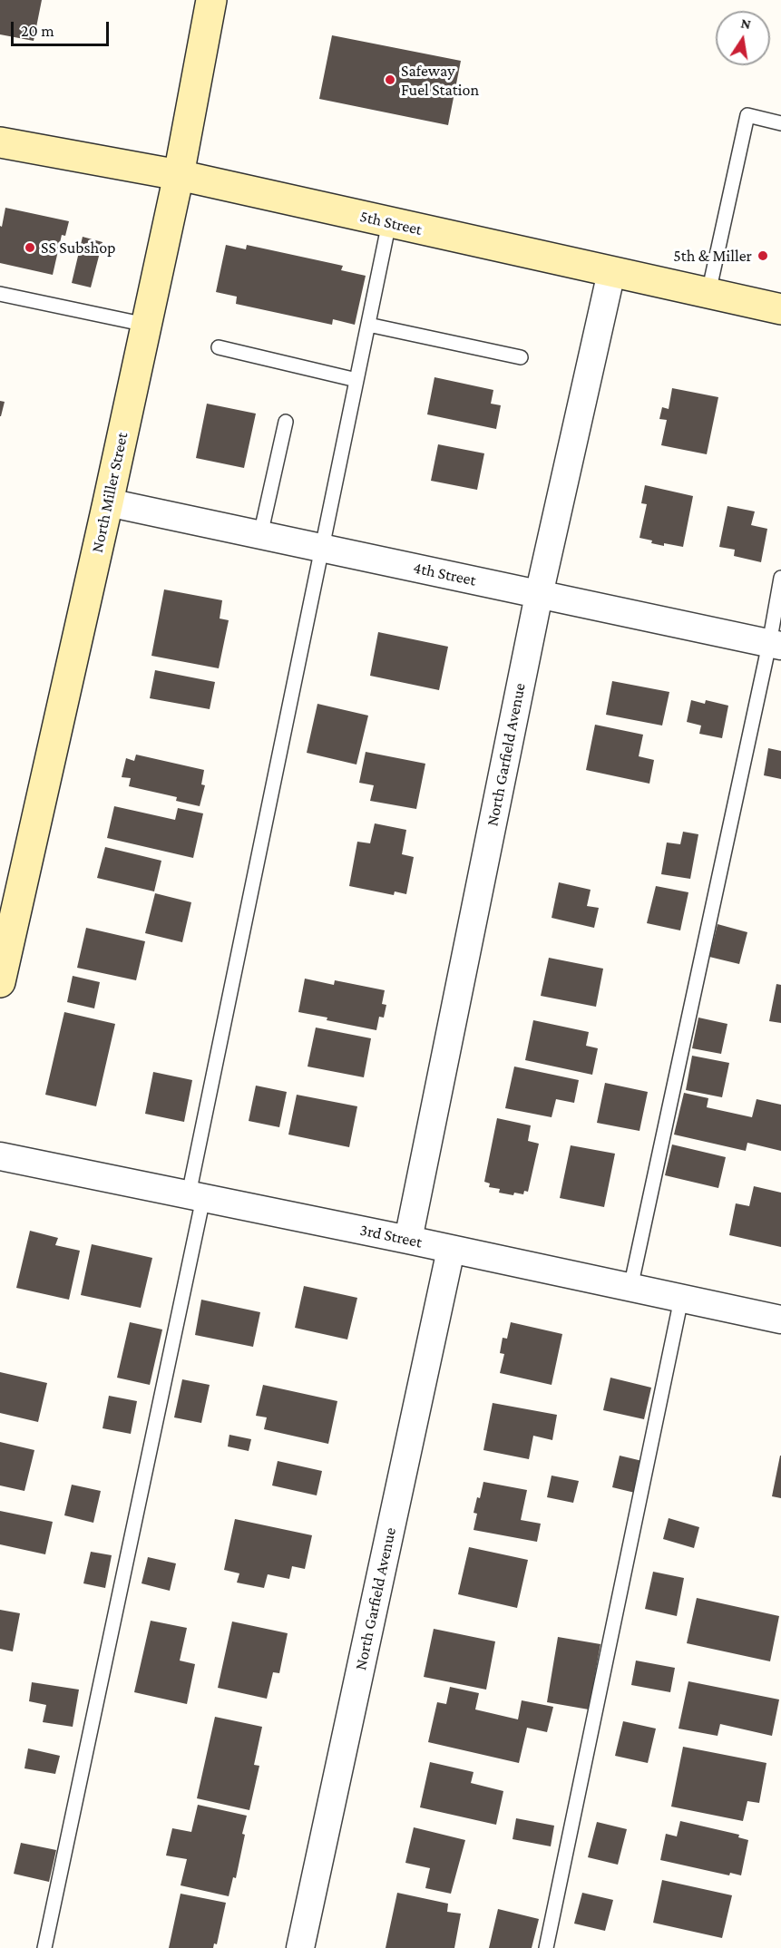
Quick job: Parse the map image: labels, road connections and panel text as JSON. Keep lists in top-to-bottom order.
{
  "streets": {
    "main road": ["5th Street", "North Miller Street"],
    "street": ["4th Street", "North Garfield Avenue", "3rd Street"]
  },
  "crossings": [
    ["5th Street", "North Miller Street"],
    ["5th Street", "North Garfield Avenue"],
    ["North Miller Street", "4th Street"],
    ["4th Street", "North Garfield Avenue"],
    ["North Garfield Avenue", "3rd Street"]
  ],
  "places": ["Safeway Fuel Station", "SS Subshop", "5th & Miller"],
  "scale_bar": "20 m",
  "north": "top"
}
